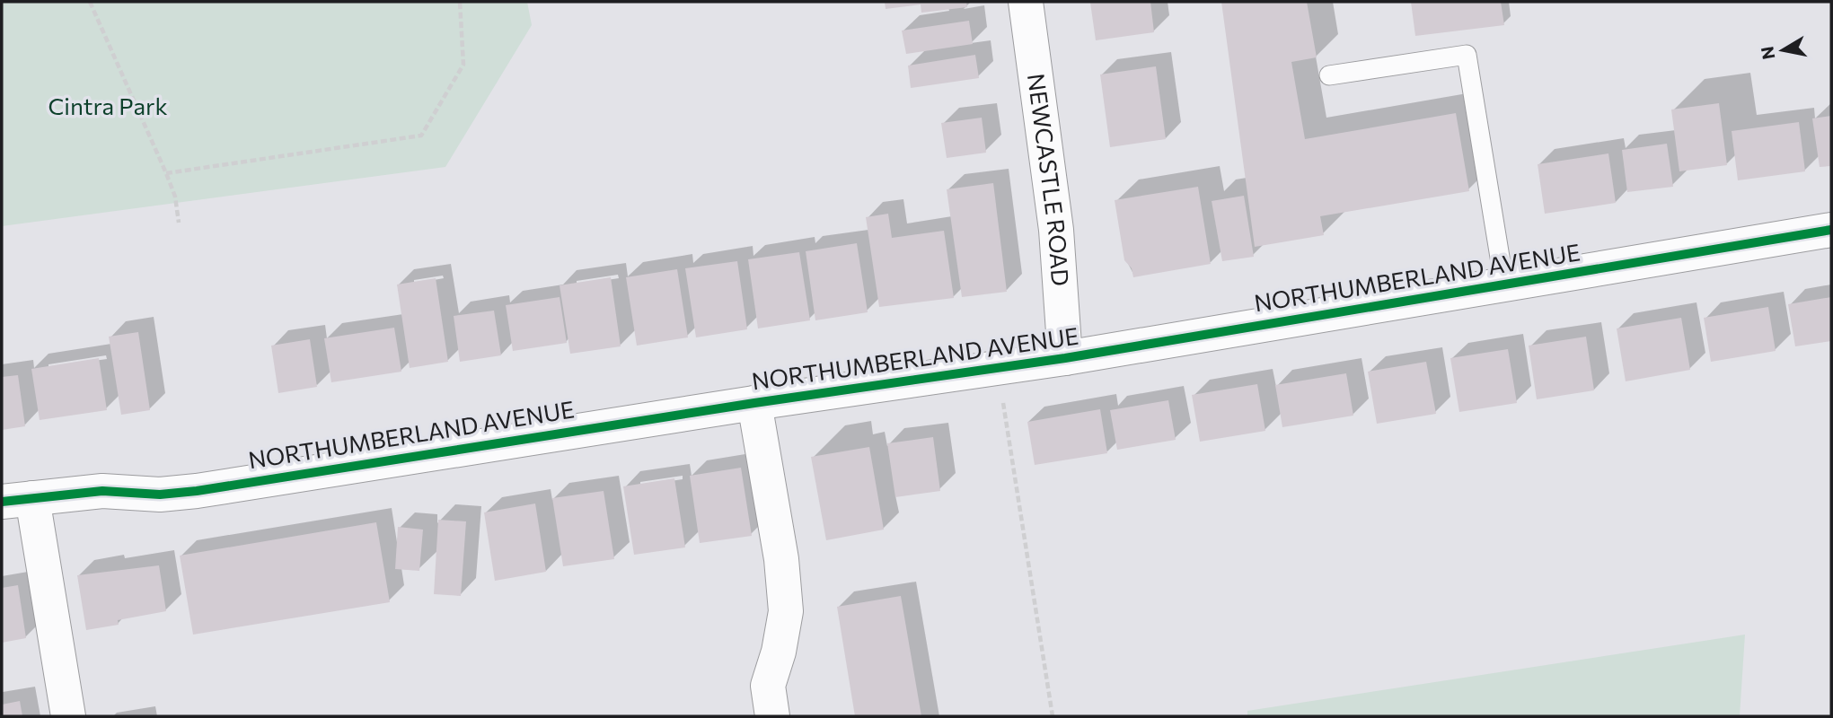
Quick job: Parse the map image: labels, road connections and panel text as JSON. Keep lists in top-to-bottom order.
{
  "streets": {
    "street": ["NEWCASTLE ROAD", "NORTHUMBERLAND AVENUE"]
  },
  "crossings": [
    ["NEWCASTLE ROAD", "NORTHUMBERLAND AVENUE"]
  ],
  "parks": ["Cintra Park"],
  "north": "left"
}
